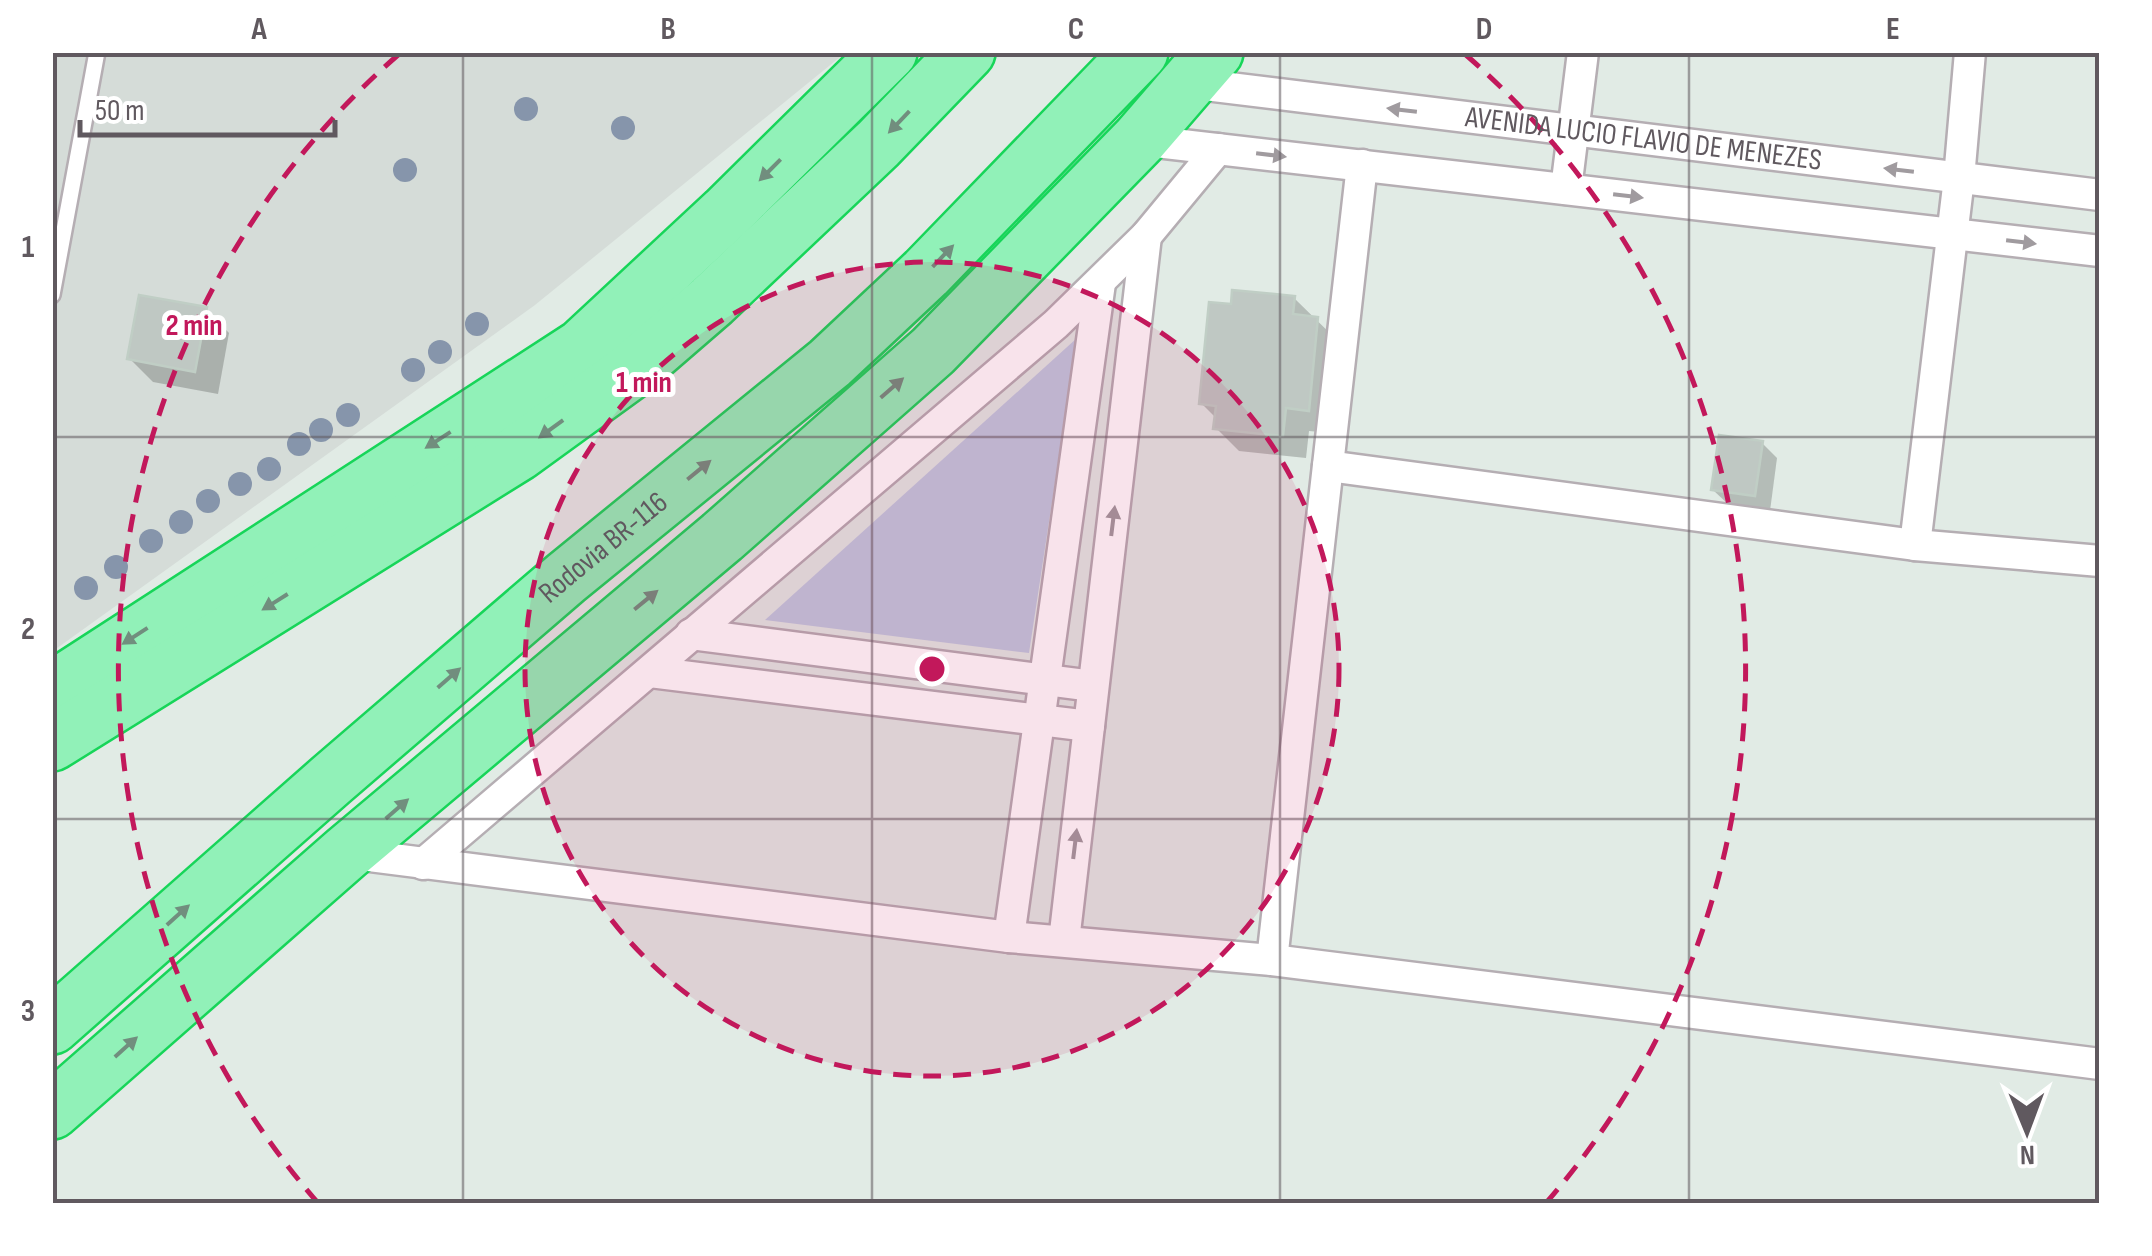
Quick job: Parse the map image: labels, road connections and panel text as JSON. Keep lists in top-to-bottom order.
{
  "streets": {
    "highway": ["Rodovia BR-116"],
    "street": ["AVENIDA LUCIO FLAVIO DE MENEZES"]
  },
  "scale_bar": "50 m",
  "north": "bottom",
  "grid": {
    "columns": [
      "A",
      "B",
      "C",
      "D",
      "E"
    ],
    "rows": ["1", "2", "3"]
  },
  "rings": ["2 min", "1 min"]
}
